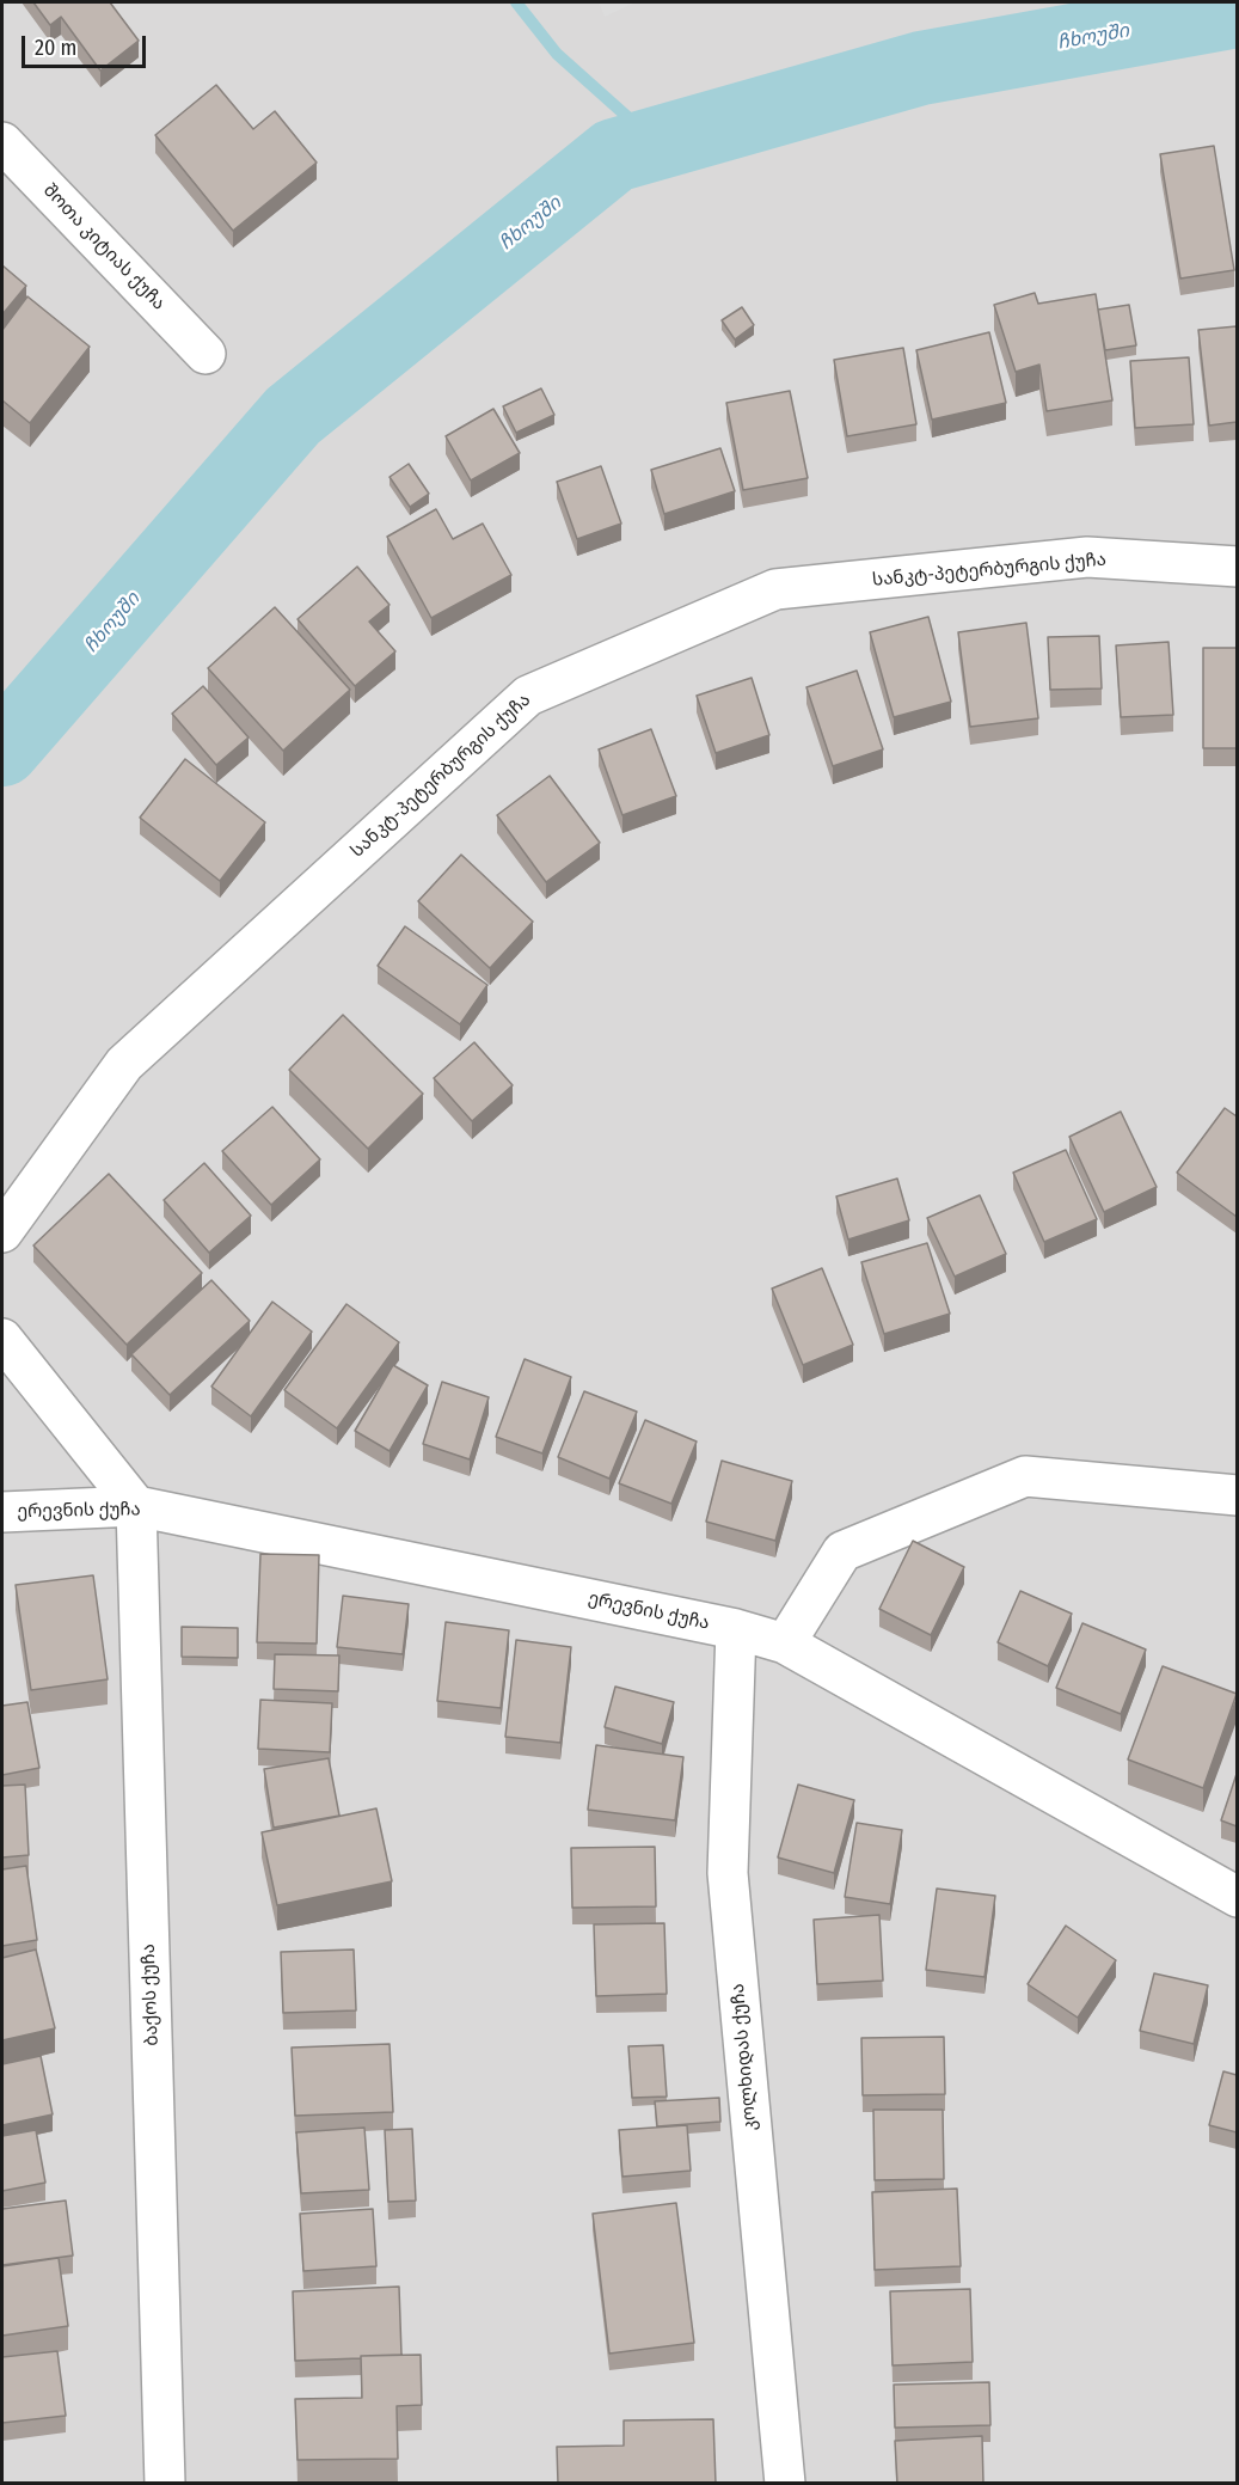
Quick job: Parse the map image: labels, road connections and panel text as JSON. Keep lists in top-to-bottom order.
{
  "streets": {
    "street": [
      "შოთა კიტიას ქუჩა",
      "სანკტ-პეტერბურგის ქუჩა",
      "ერევნის ქუჩა",
      "ბაქოს ქუჩა",
      "კოლხიდას ქუჩა"
    ]
  },
  "crossings": [
    ["ერევნის ქუჩა", "ბაქოს ქუჩა"],
    ["ერევნის ქუჩა", "კოლხიდას ქუჩა"]
  ],
  "water": ["ჩხოუში"],
  "scale_bar": "20 m"
}
